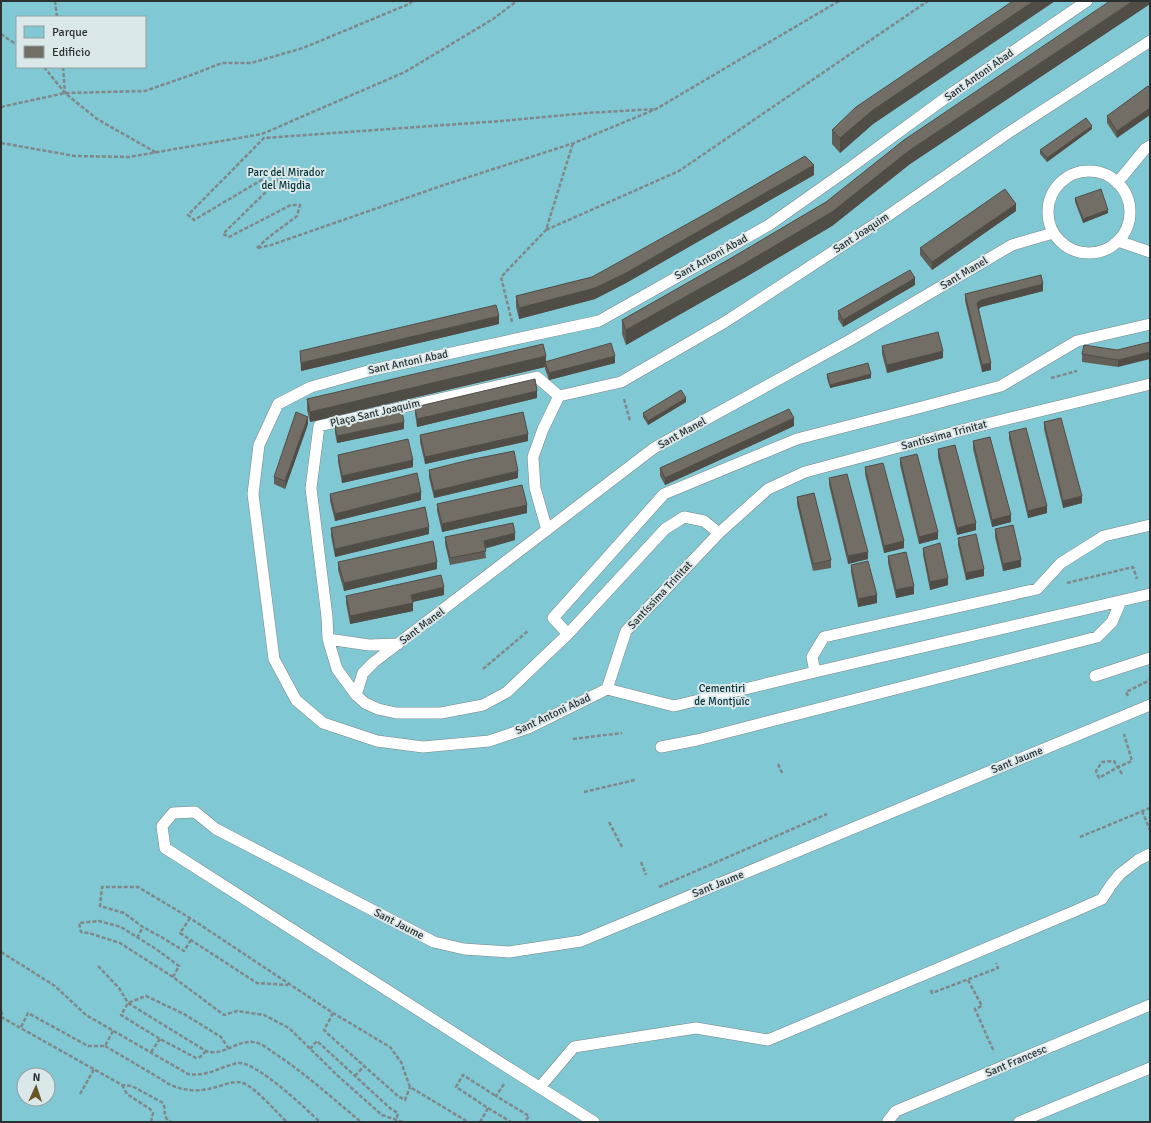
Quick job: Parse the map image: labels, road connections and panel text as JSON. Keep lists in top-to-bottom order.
{
  "streets": {
    "lane": [
      "Sant Antoni Abad",
      "Sant Joaquim",
      "Sant Manel",
      "Plaça Sant Joaquim",
      "Santíssima Trinitat",
      "Sant Jaume",
      "Sant Francesc"
    ]
  },
  "crossings": [
    ["Sant Antoni Abad", "Santíssima Trinitat"],
    ["Sant Joaquim", "Plaça Sant Joaquim"],
    ["Sant Manel", "Plaça Sant Joaquim"],
    ["Plaça Sant Joaquim", "Santíssima Trinitat"]
  ],
  "parks": ["Parc del Mirador del Migdia", "Cementiri de Montjuïc"],
  "legend": ["Parque", "Edificio"],
  "north": "top"
}
